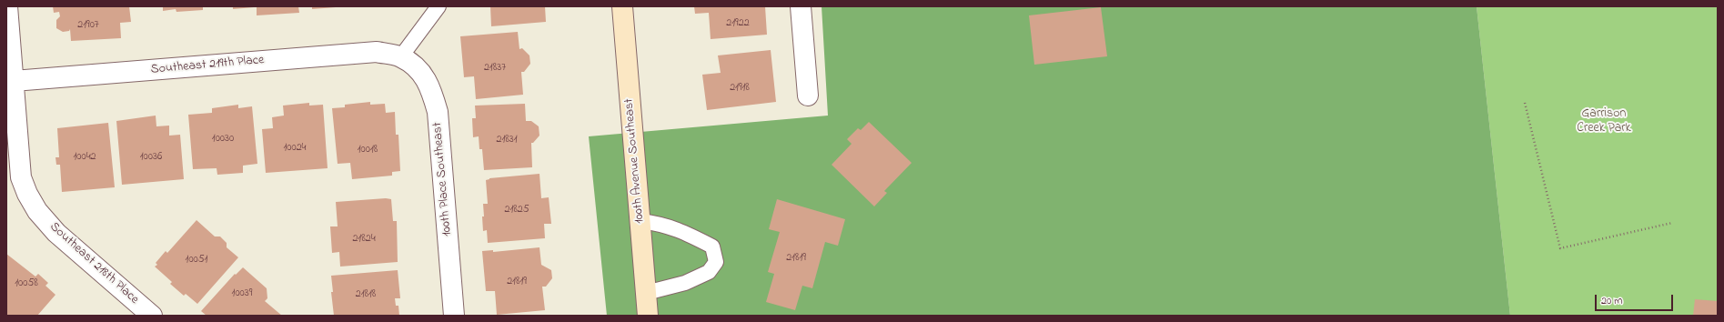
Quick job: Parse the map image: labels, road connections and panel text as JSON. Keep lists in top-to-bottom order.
{
  "streets": {
    "street": [
      "Southeast 219th Place",
      "100th Avenue Southeast",
      "100th Place Southeast",
      "Southeast 218th Place"
    ]
  },
  "crossings": [
    ["Southeast 219th Place", "100th Place Southeast"],
    ["Southeast 219th Place", "Southeast 218th Place"]
  ],
  "parks": ["Garrison Creek Park"],
  "house_numbers": [
    "21922",
    "21907",
    "21837",
    "21918",
    "10030",
    "21831",
    "10024",
    "10018",
    "10042",
    "10036",
    "21825",
    "21824",
    "21819",
    "10051",
    "21819",
    "10058",
    "10039",
    "21818"
  ],
  "scale_bar": "20 m"
}
